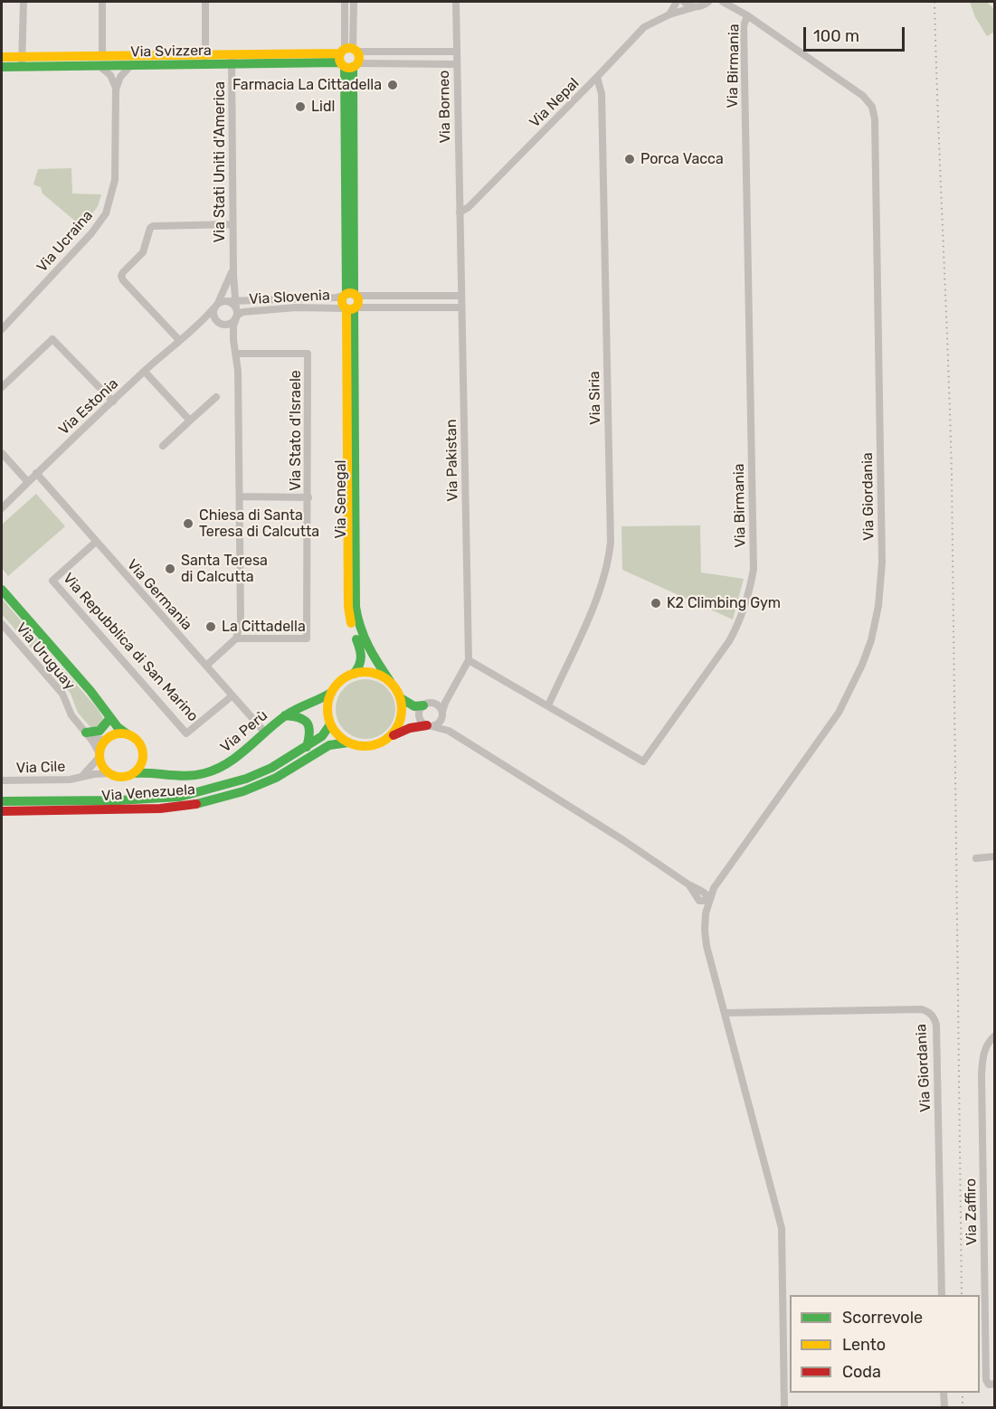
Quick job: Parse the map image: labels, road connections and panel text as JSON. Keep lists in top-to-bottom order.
{
  "streets": {
    "main road": [
      "Via Svizzera",
      "Via Senegal",
      "Via Perù",
      "Via Venezuela"
    ],
    "street": [
      "Via Birmania",
      "Via Nepal",
      "Via Borneo",
      "Via Stati Uniti d'America",
      "Via Ucraina",
      "Via Slovenia",
      "Via Siria",
      "Via Estonia",
      "Via Stato d'Israele",
      "Via Pakistan",
      "Via Giordania",
      "Via Germania",
      "Via Repubblica di San Marino",
      "Via Uruguay",
      "Via Cile",
      "Via Zaffiro"
    ]
  },
  "crossings": [
    ["Via Svizzera", "Via Borneo"],
    ["Via Svizzera", "Via Stati Uniti d'America"],
    ["Via Birmania", "Via Siria"],
    ["Via Birmania", "Via Pakistan"],
    ["Via Birmania", "Via Giordania"],
    ["Via Nepal", "Via Borneo"],
    ["Via Nepal", "Via Siria"],
    ["Via Nepal", "Via Pakistan"],
    ["Via Nepal", "Via Giordania"],
    ["Via Borneo", "Via Pakistan"],
    ["Via Stati Uniti d'America", "Via Slovenia"],
    ["Via Stati Uniti d'America", "Via Estonia"],
    ["Via Stati Uniti d'America", "Via Stato d'Israele"],
    ["Via Slovenia", "Via Estonia"],
    ["Via Slovenia", "Via Pakistan"],
    ["Via Slovenia", "Via Senegal"],
    ["Via Estonia", "Via Germania"],
    ["Via Senegal", "Via Perù"],
    ["Via Senegal", "Via Venezuela"],
    ["Via Germania", "Via Repubblica di San Marino"],
    ["Via Germania", "Via Perù"],
    ["Via Uruguay", "Via Perù"],
    ["Via Uruguay", "Via Cile"],
    ["Via Perù", "Via Cile"],
    ["Via Perù", "Via Venezuela"]
  ],
  "places": [
    "Farmacia La Cittadella",
    "Lidl",
    "Porca Vacca",
    "Chiesa di Santa Teresa di Calcutta",
    "Santa Teresa di Calcutta",
    "K2 Climbing Gym",
    "La Cittadella"
  ],
  "legend": ["Scorrevole", "Lento", "Coda"],
  "scale_bar": "100 m"
}
